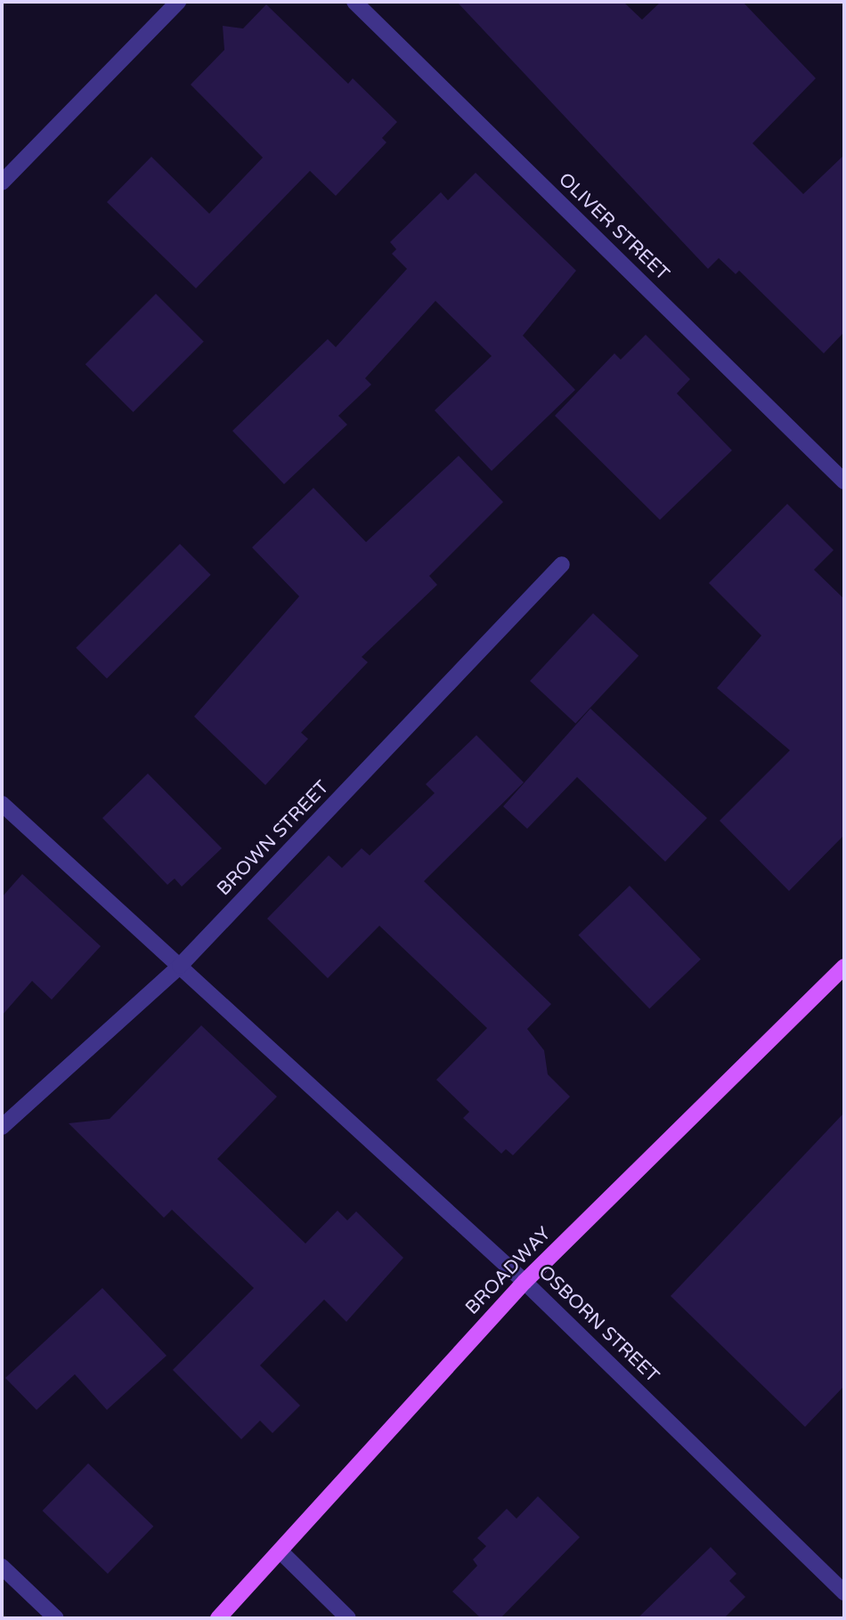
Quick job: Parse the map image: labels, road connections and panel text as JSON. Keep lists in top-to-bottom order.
{
  "streets": {
    "main road": ["BROADWAY"],
    "street": ["OLIVER STREET", "BROWN STREET", "OSBORN STREET"]
  },
  "crossings": [
    ["BROWN STREET", "OSBORN STREET"],
    ["BROADWAY", "OSBORN STREET"]
  ]
}
